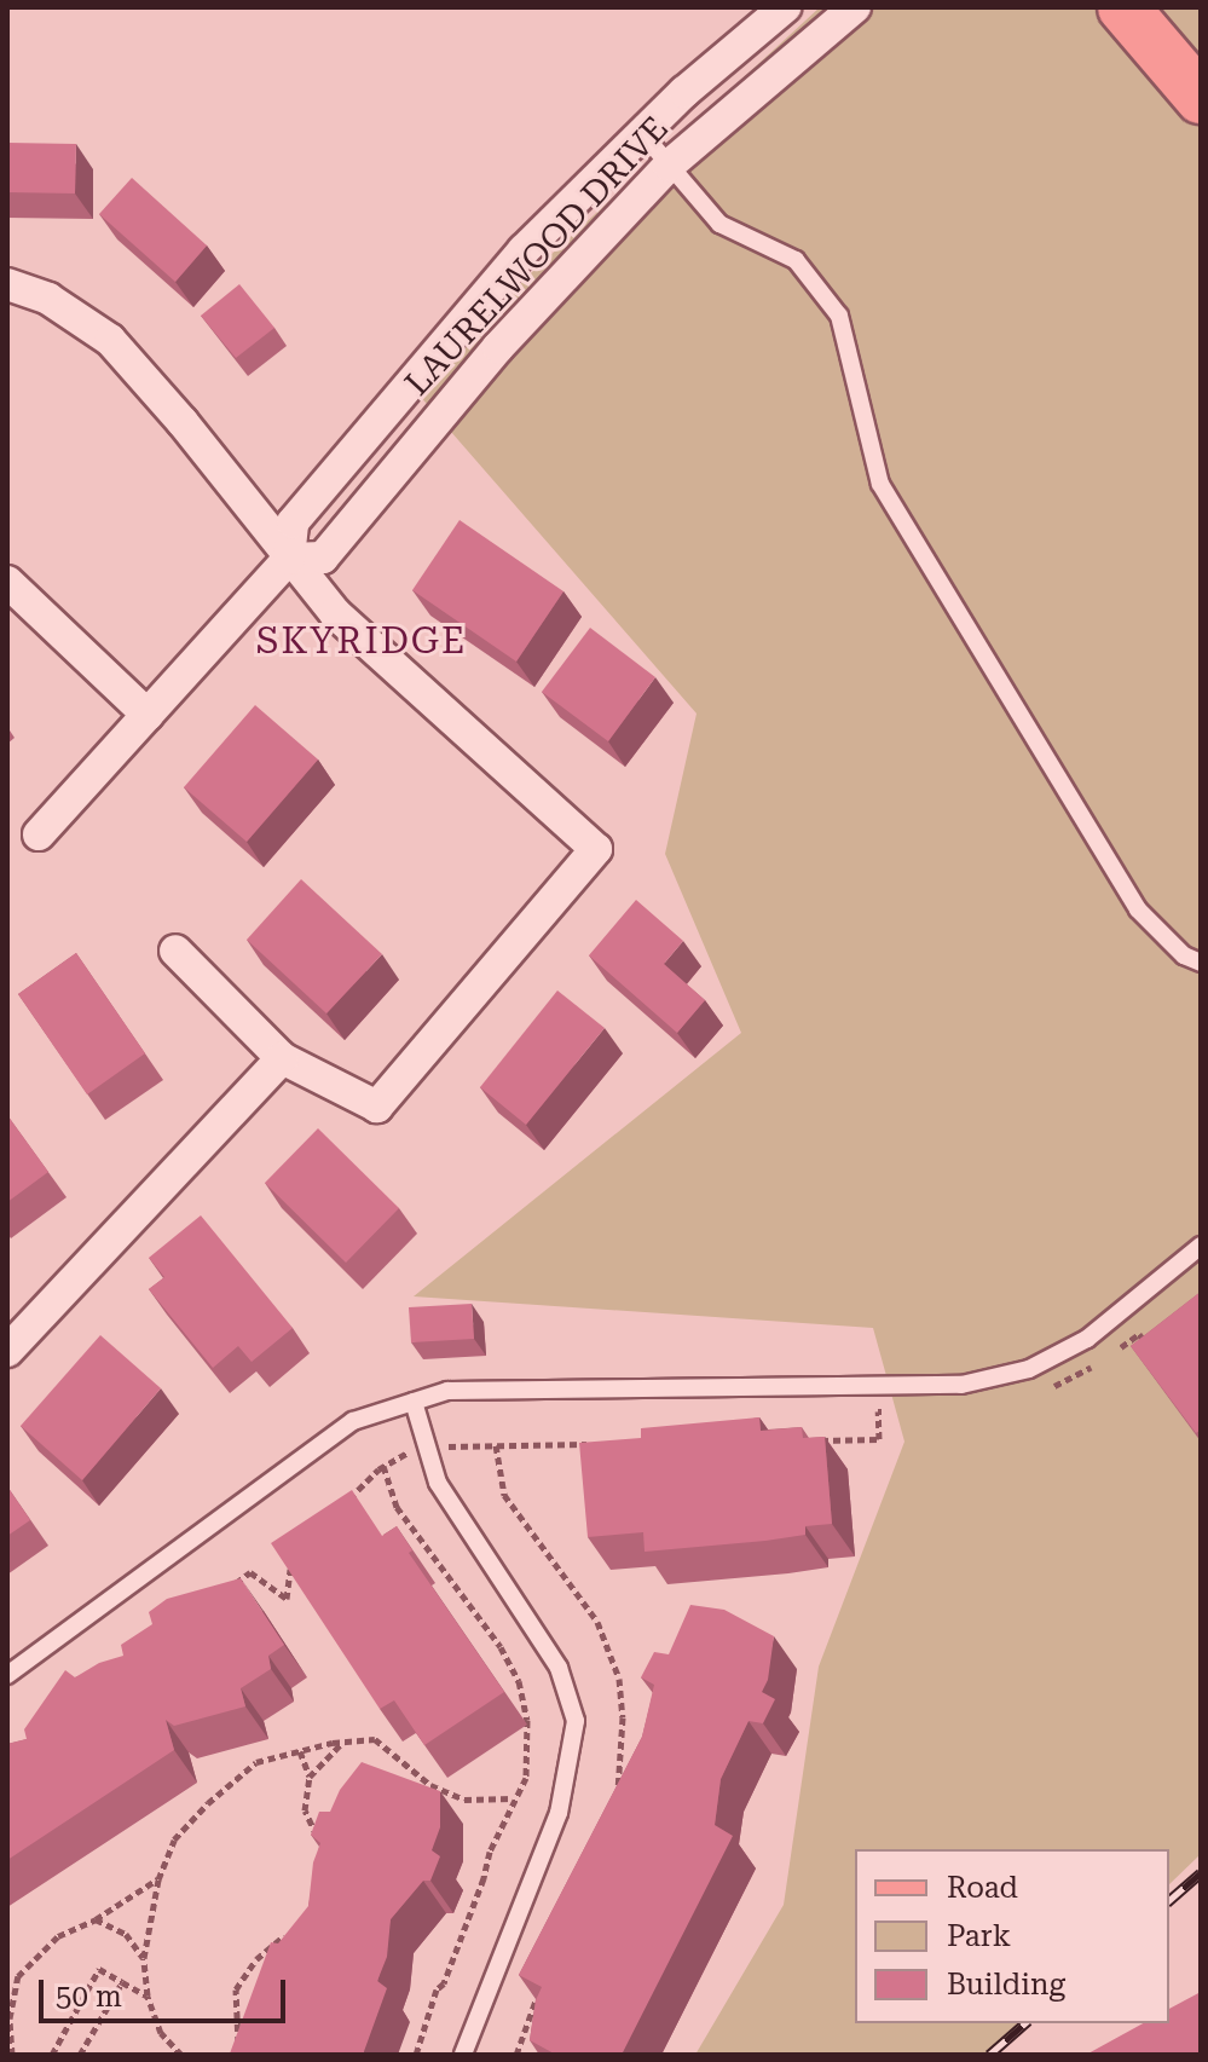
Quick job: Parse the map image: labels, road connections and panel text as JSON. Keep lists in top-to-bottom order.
{
  "streets": {
    "street": ["LAURELWOOD DRIVE"]
  },
  "districts": ["SKYRIDGE"],
  "legend": ["Road", "Park", "Building"],
  "scale_bar": "50 m"
}
